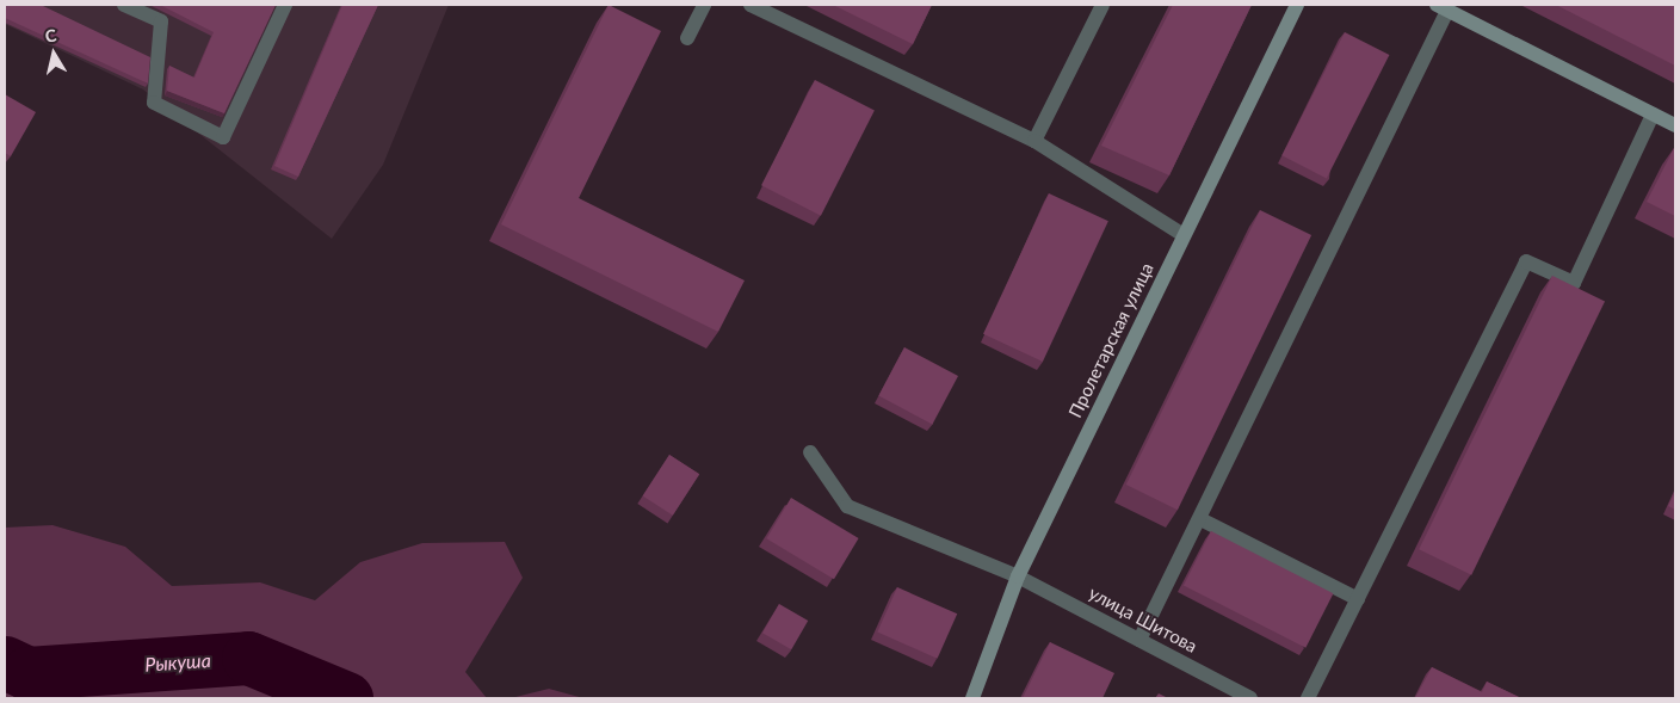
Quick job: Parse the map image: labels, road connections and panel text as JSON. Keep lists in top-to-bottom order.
{
  "streets": {
    "street": ["Пролетарская улица", "улица Шитова"]
  },
  "crossings": [
    ["Пролетарская улица", "улица Шитова"]
  ],
  "water": ["Рыкуша"],
  "north": "top"
}
